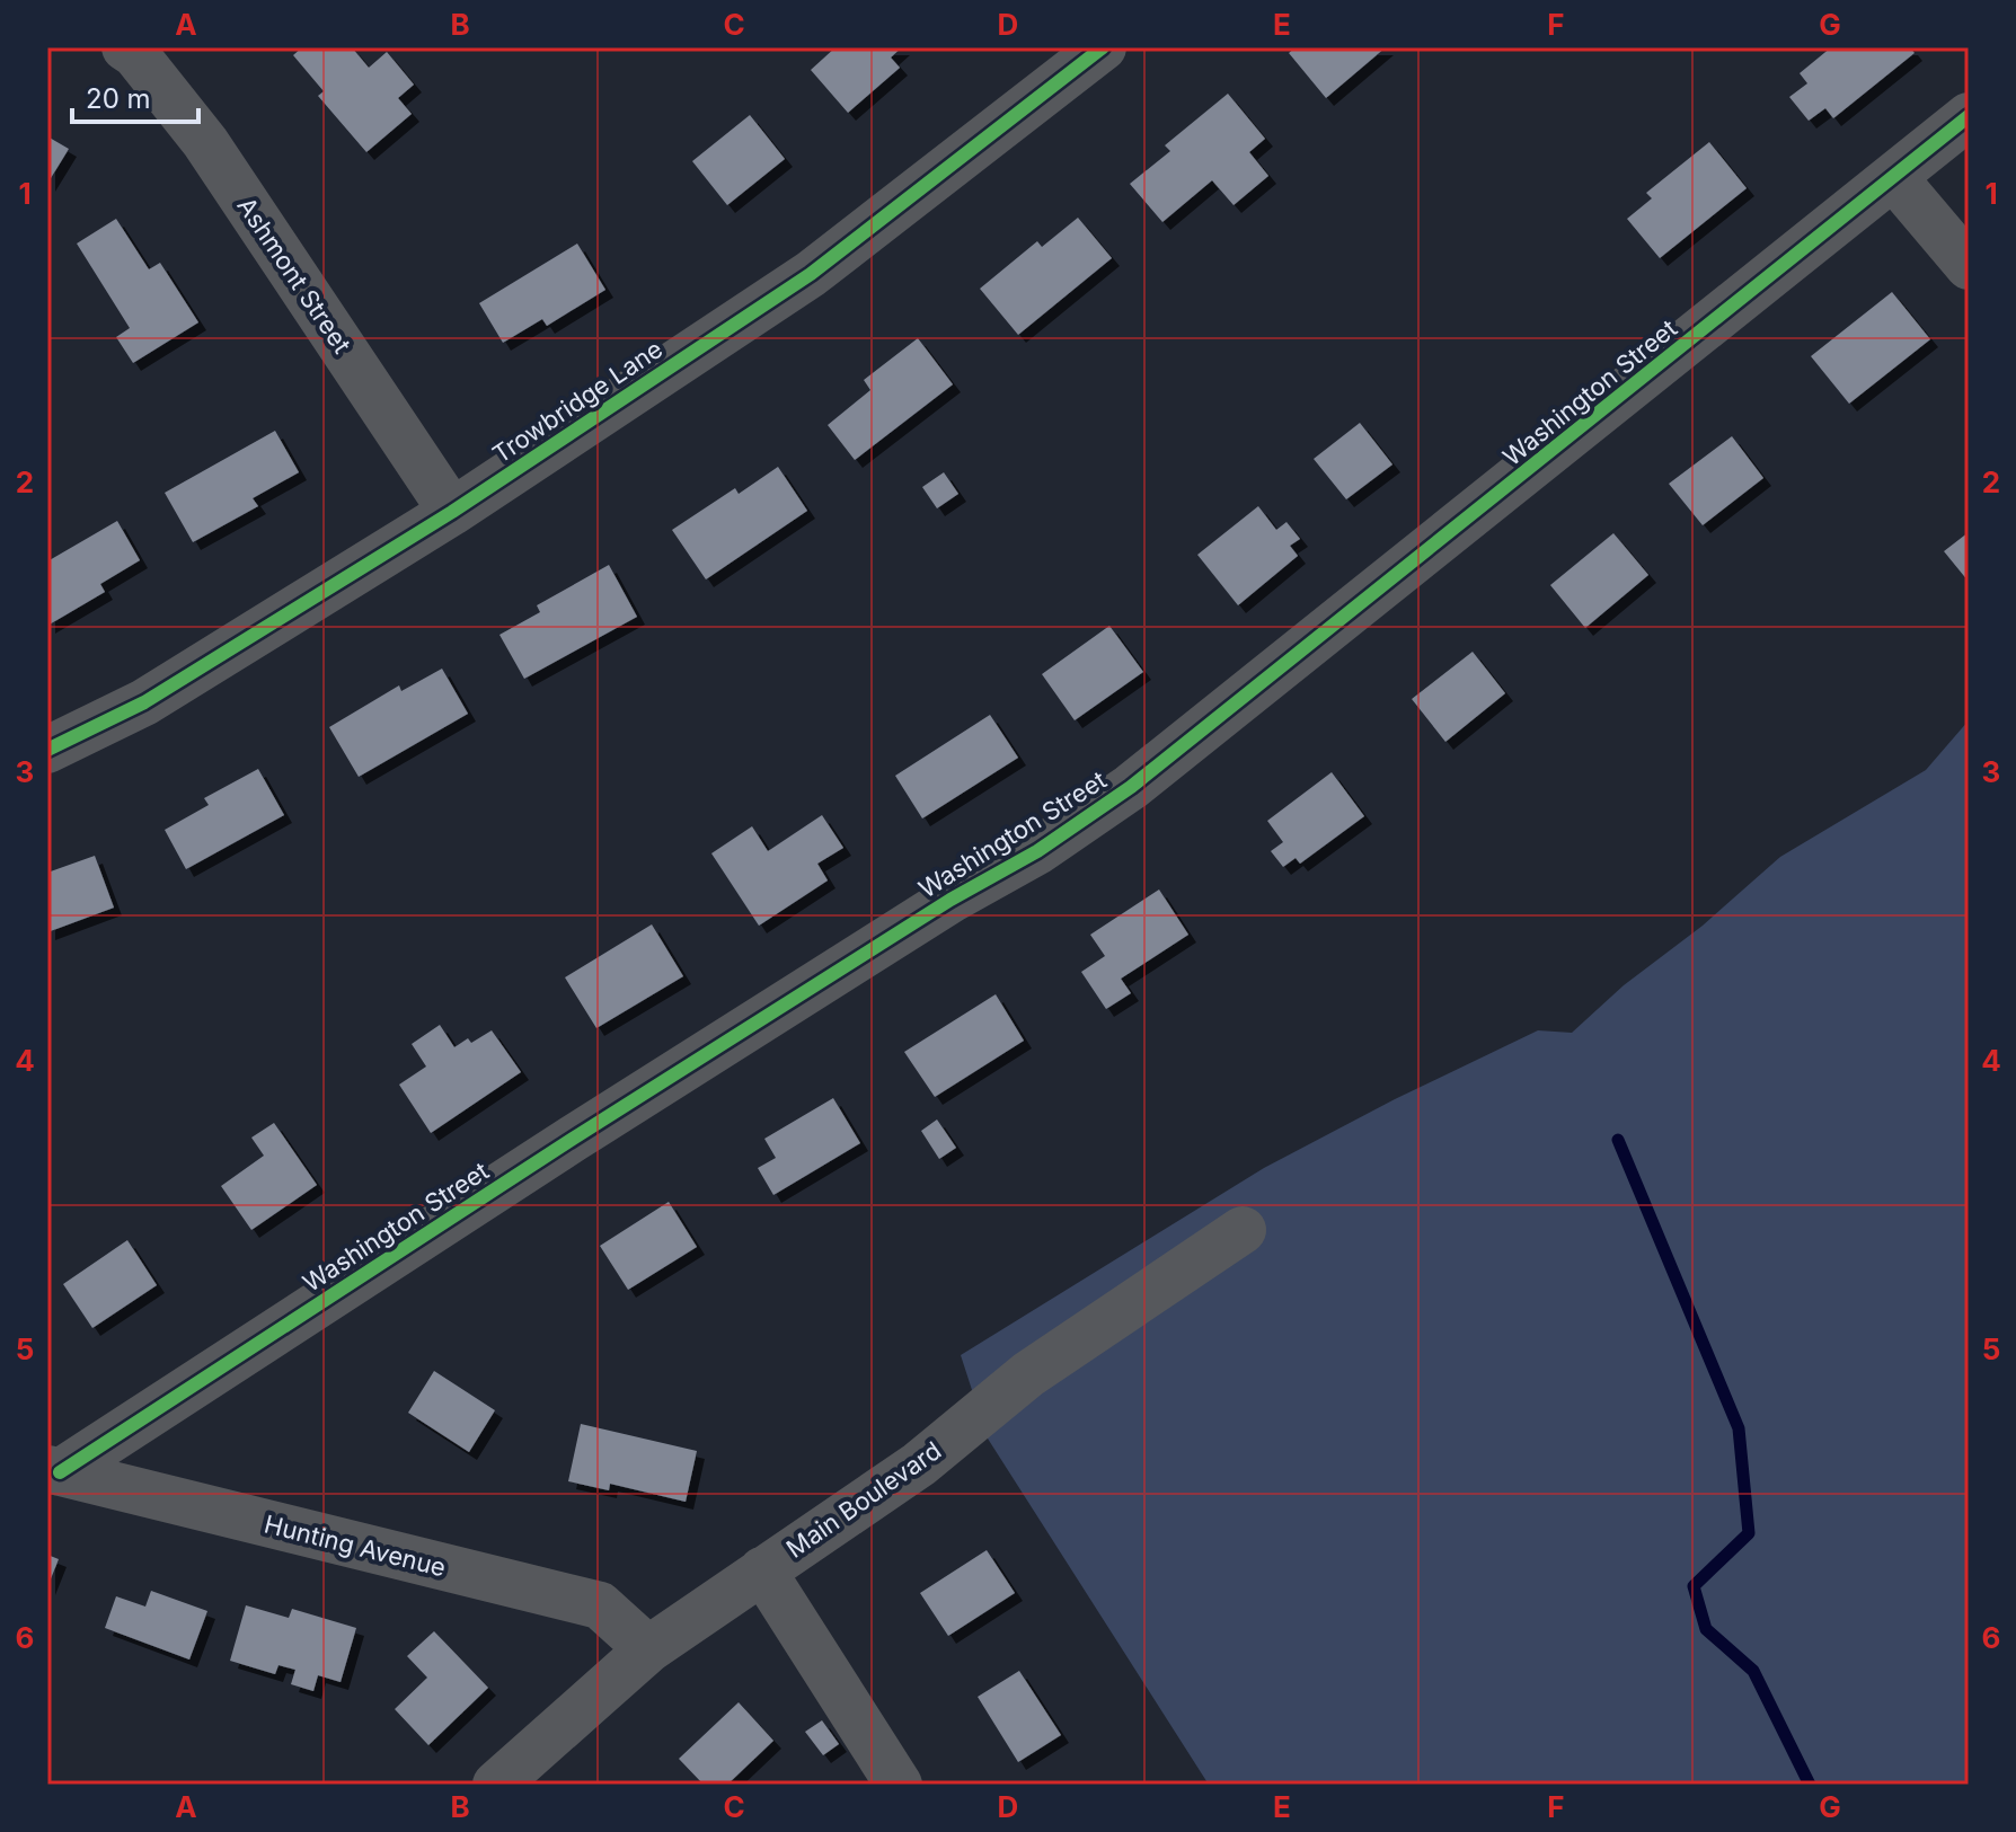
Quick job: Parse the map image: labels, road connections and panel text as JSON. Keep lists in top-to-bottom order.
{
  "streets": {
    "street": [
      "Ashmont Street",
      "Washington Street",
      "Trowbridge Lane",
      "Main Boulevard",
      "Hunting Avenue"
    ]
  },
  "crossings": [
    ["Ashmont Street", "Trowbridge Lane"],
    ["Washington Street", "Hunting Avenue"],
    ["Main Boulevard", "Hunting Avenue"]
  ],
  "scale_bar": "20 m",
  "grid": {
    "columns": [
      "A",
      "B",
      "C",
      "D",
      "E",
      "F",
      "G"
    ],
    "rows": [
      "1",
      "2",
      "3",
      "4",
      "5",
      "6"
    ]
  }
}
